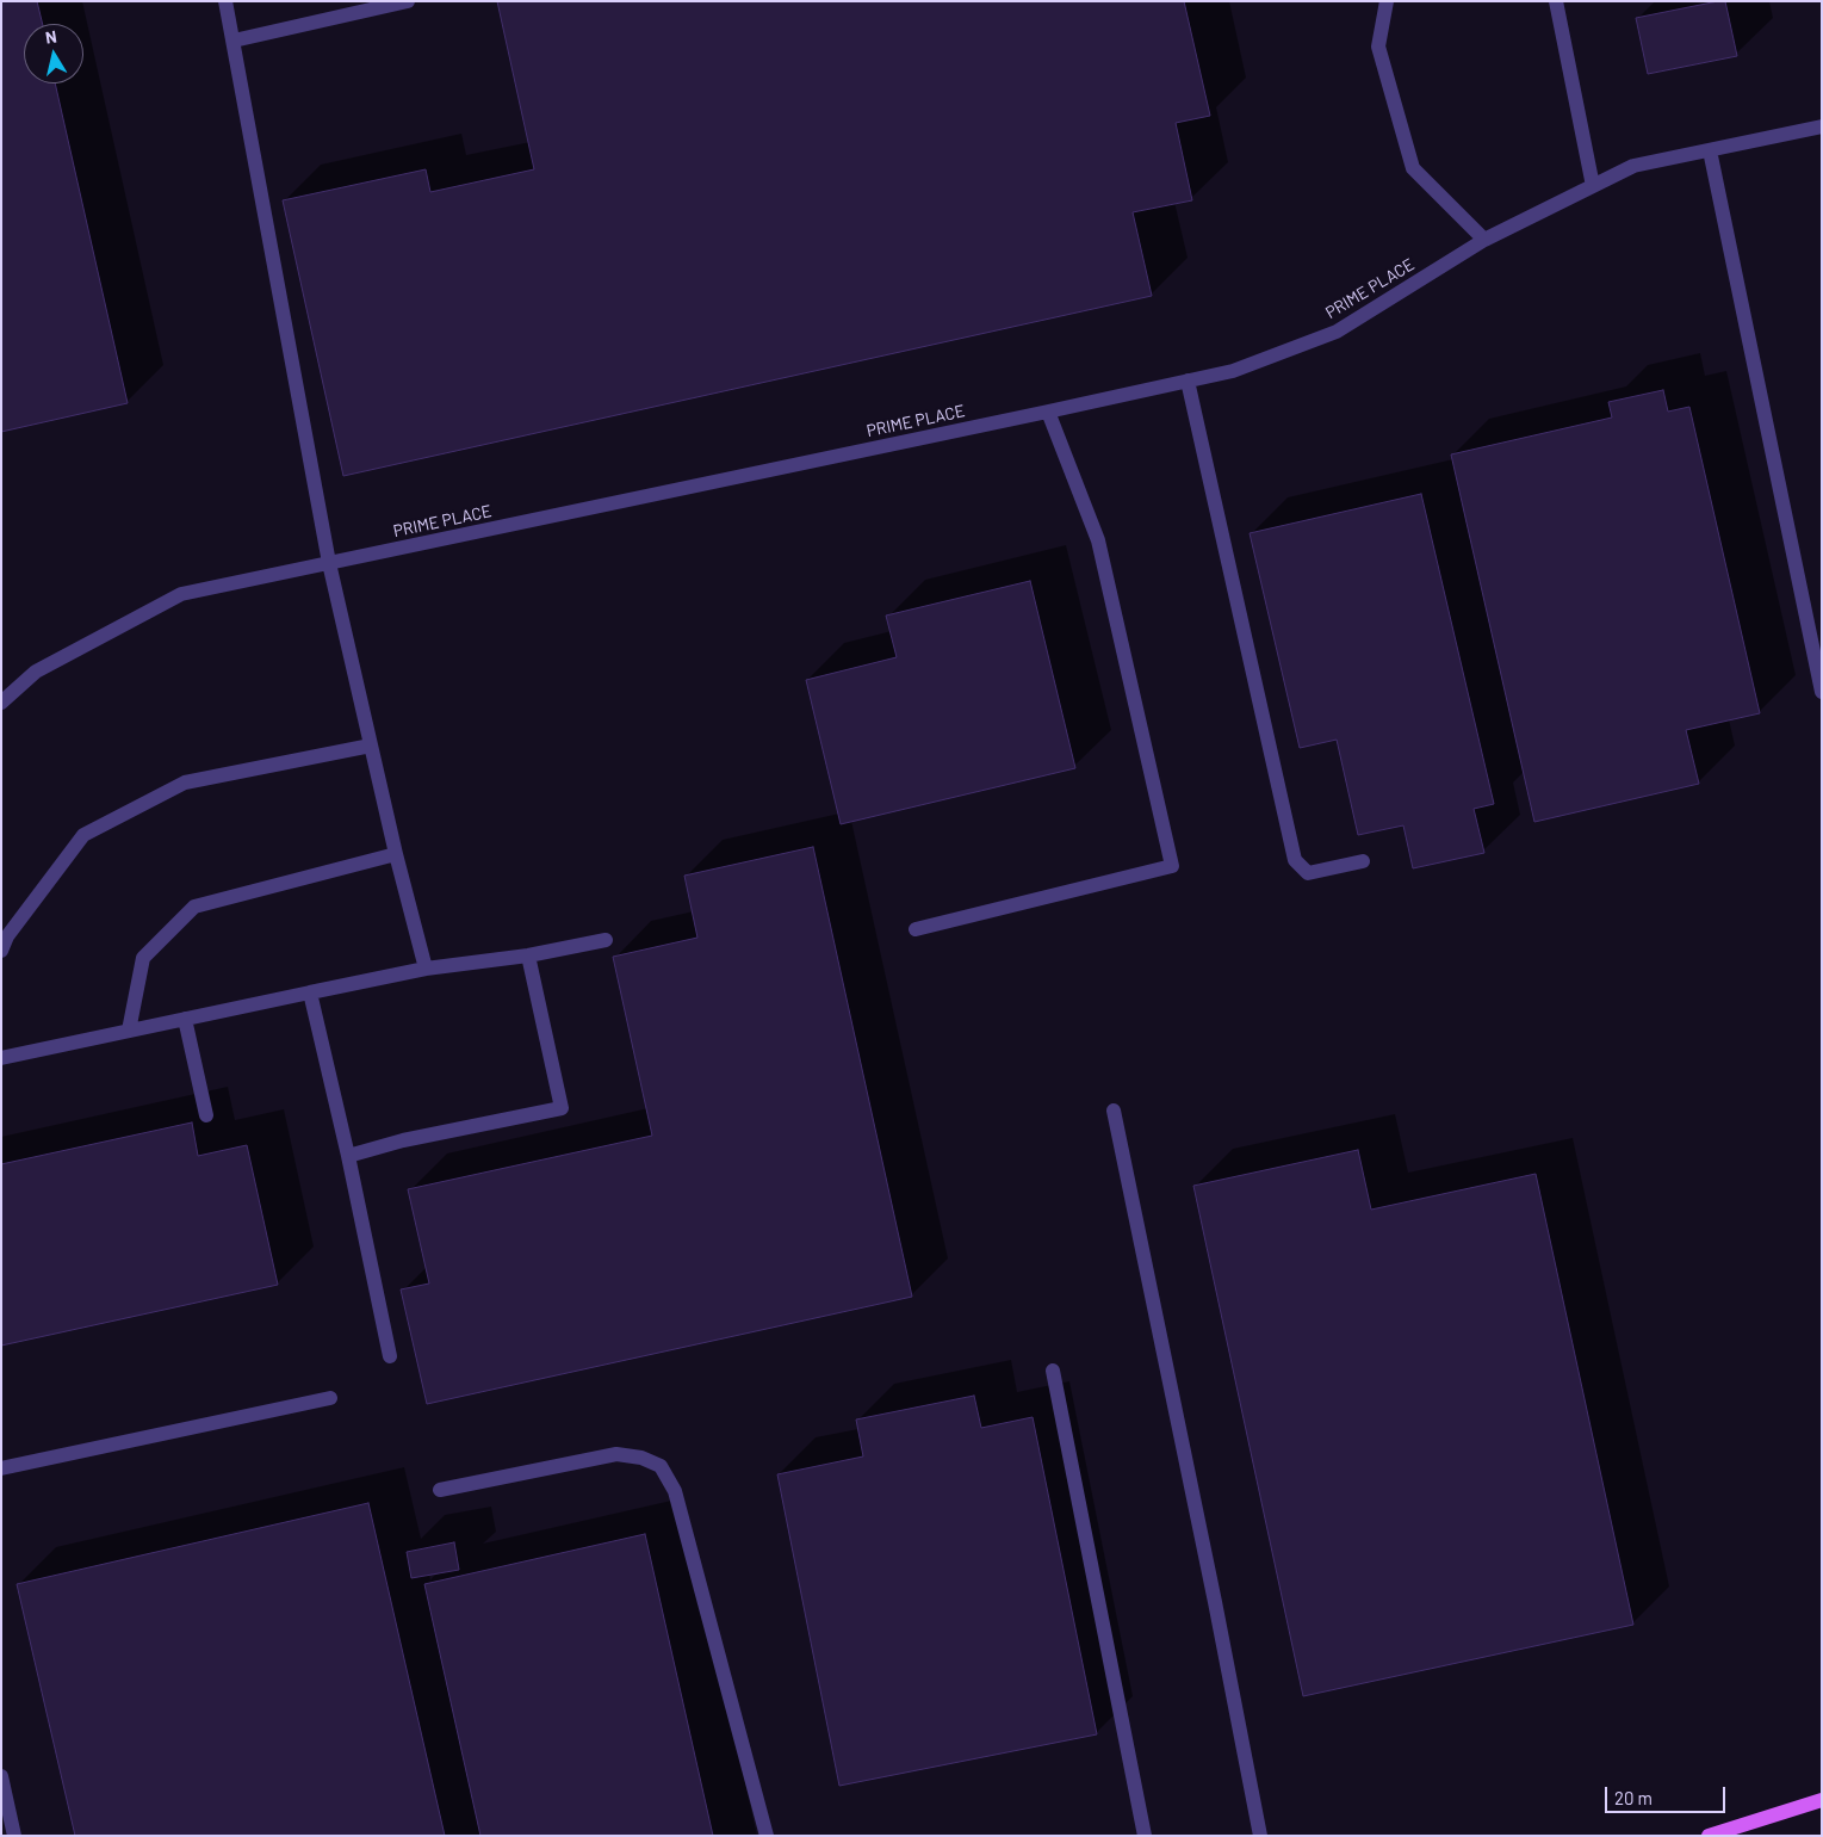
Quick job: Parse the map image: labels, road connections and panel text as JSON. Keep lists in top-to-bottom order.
{
  "streets": {
    "street": ["PRIME PLACE"]
  },
  "scale_bar": "20 m",
  "north": "top"
}
